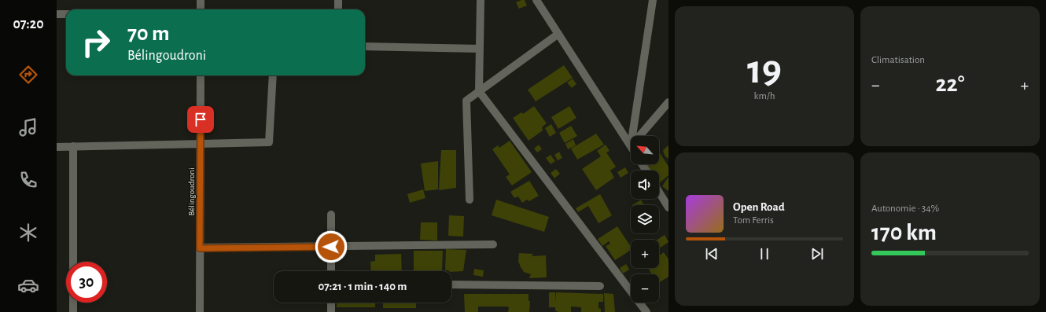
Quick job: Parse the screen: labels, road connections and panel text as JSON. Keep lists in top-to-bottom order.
{
  "streets": {
    "street": ["Bélingoudroni"]
  },
  "north": "top left",
  "page": {
    "tabs": "07:20",
    "tile": [
      ["19", "km/h"],
      "Climatisation",
      ["Autonomie · 34%", "170 km"]
    ],
    "turn": ["70 m", "Bélingoudroni"],
    "heat": ["−", "22°", "+"],
    "map_buttons": ["+", "−"],
    "song": ["Open Road", "Tom Ferris"],
    "limit": "30",
    "trip": "07:21 · 1 min · 140 m"
  }
}
